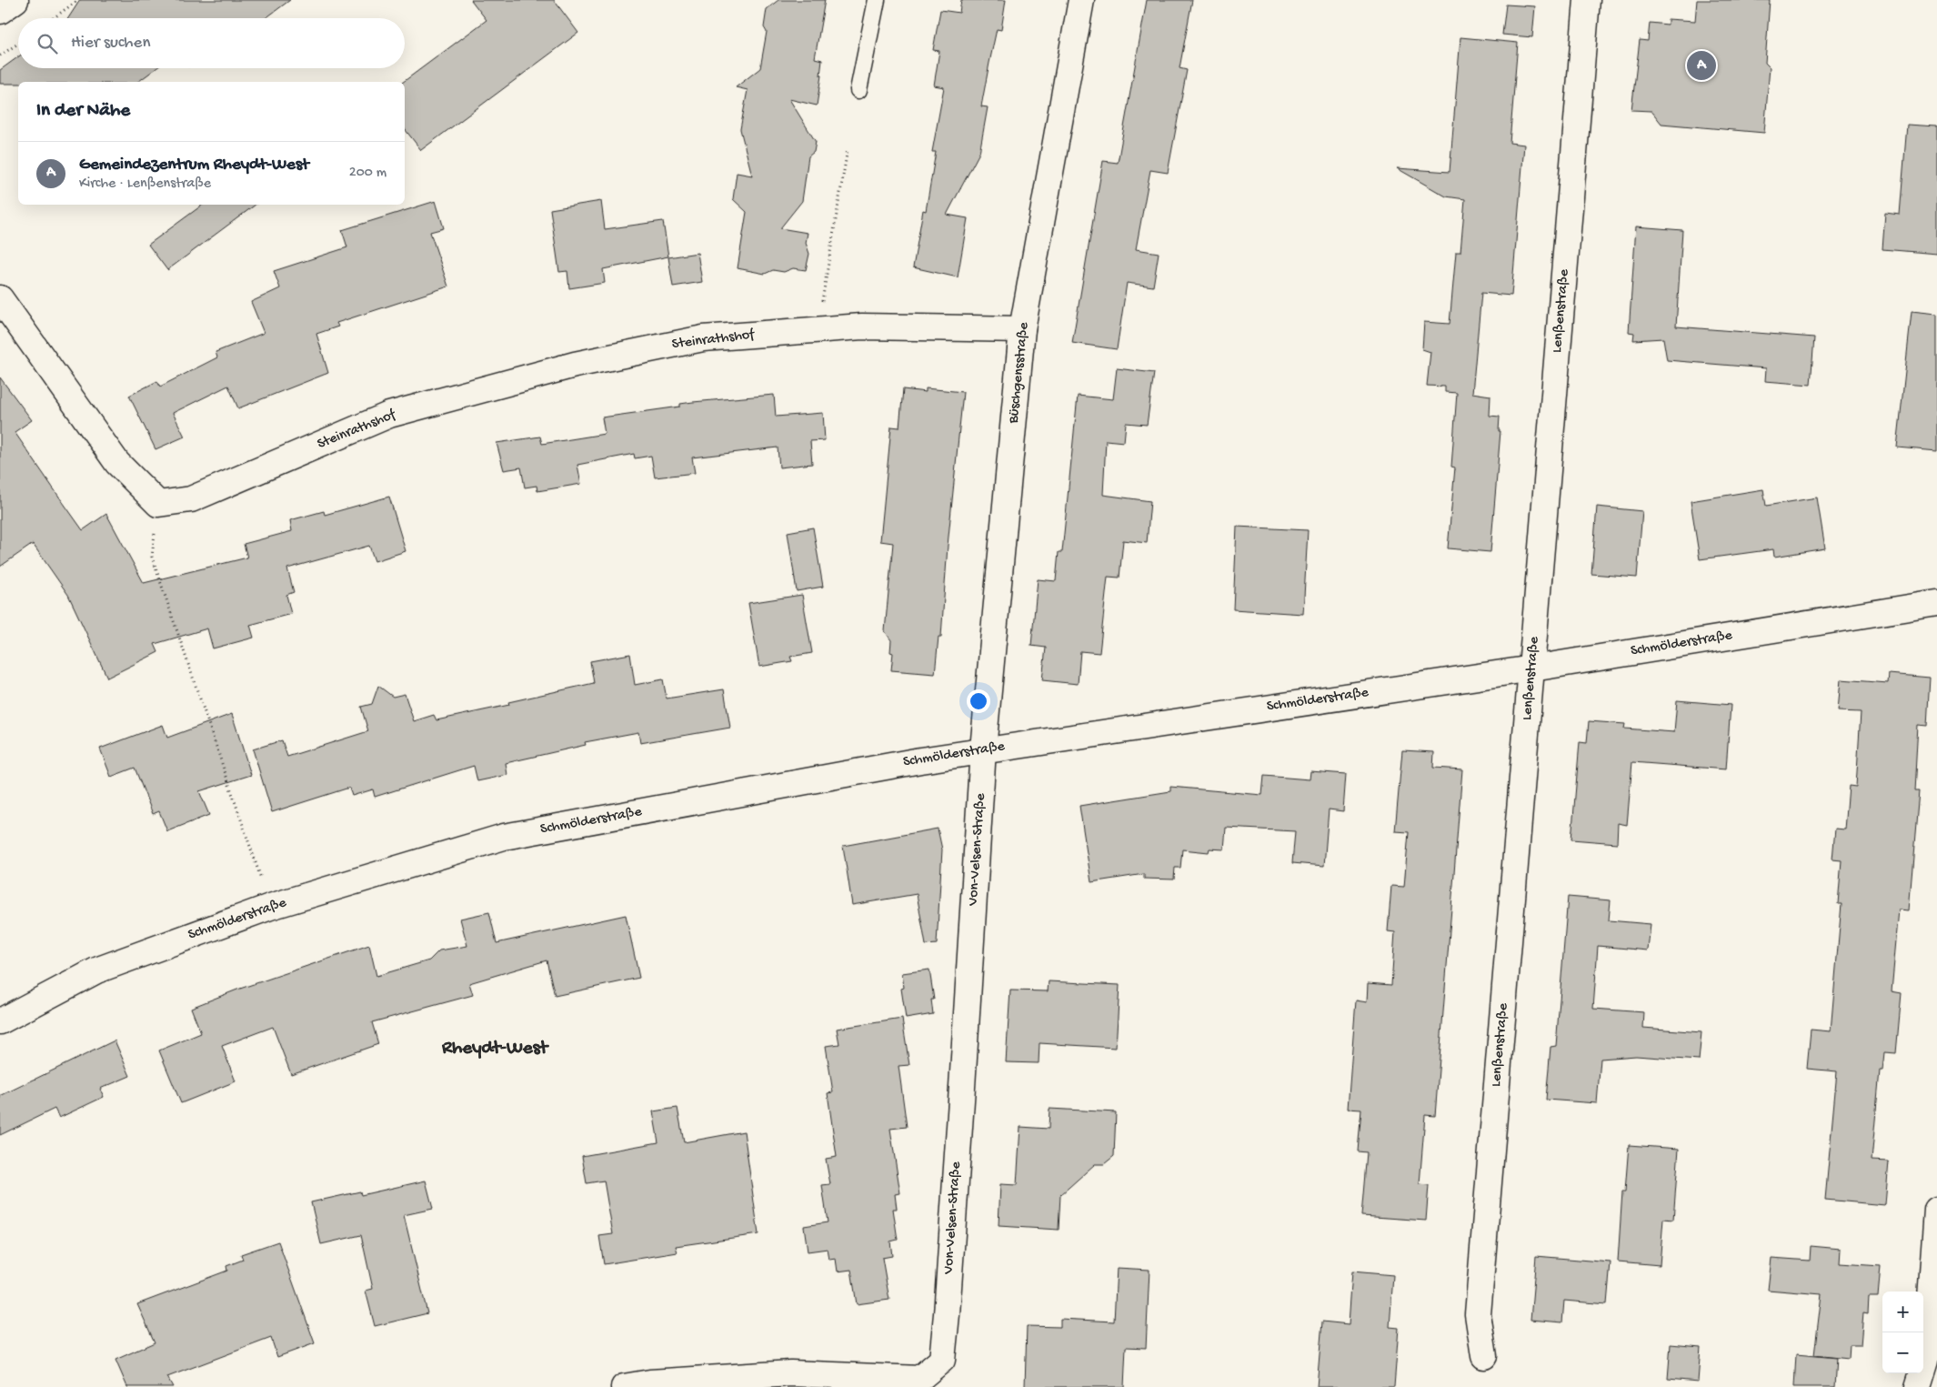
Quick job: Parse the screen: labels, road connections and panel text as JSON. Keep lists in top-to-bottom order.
{
  "streets": {
    "street": [
      "Lenßenstraße",
      "Steinrathshof",
      "Büschgensstraße",
      "Schmölderstraße",
      "Von-Velsen-Straße"
    ]
  },
  "crossings": [
    ["Lenßenstraße", "Schmölderstraße"],
    ["Steinrathshof", "Büschgensstraße"],
    ["Büschgensstraße", "Schmölderstraße"],
    ["Büschgensstraße", "Von-Velsen-Straße"],
    ["Schmölderstraße", "Von-Velsen-Straße"]
  ],
  "districts": ["Rheydt-West"],
  "page": {
    "search": "Hier suchen",
    "pins": "A",
    "heading": "In der Nähe",
    "list": [
      {
        "mark": "A",
        "name": "Gemeindezentrum Rheydt-West",
        "note": "Kirche · Lenßenstraße",
        "value": "200 m"
      }
    ],
    "map_buttons": ["+", "−"]
  }
}
